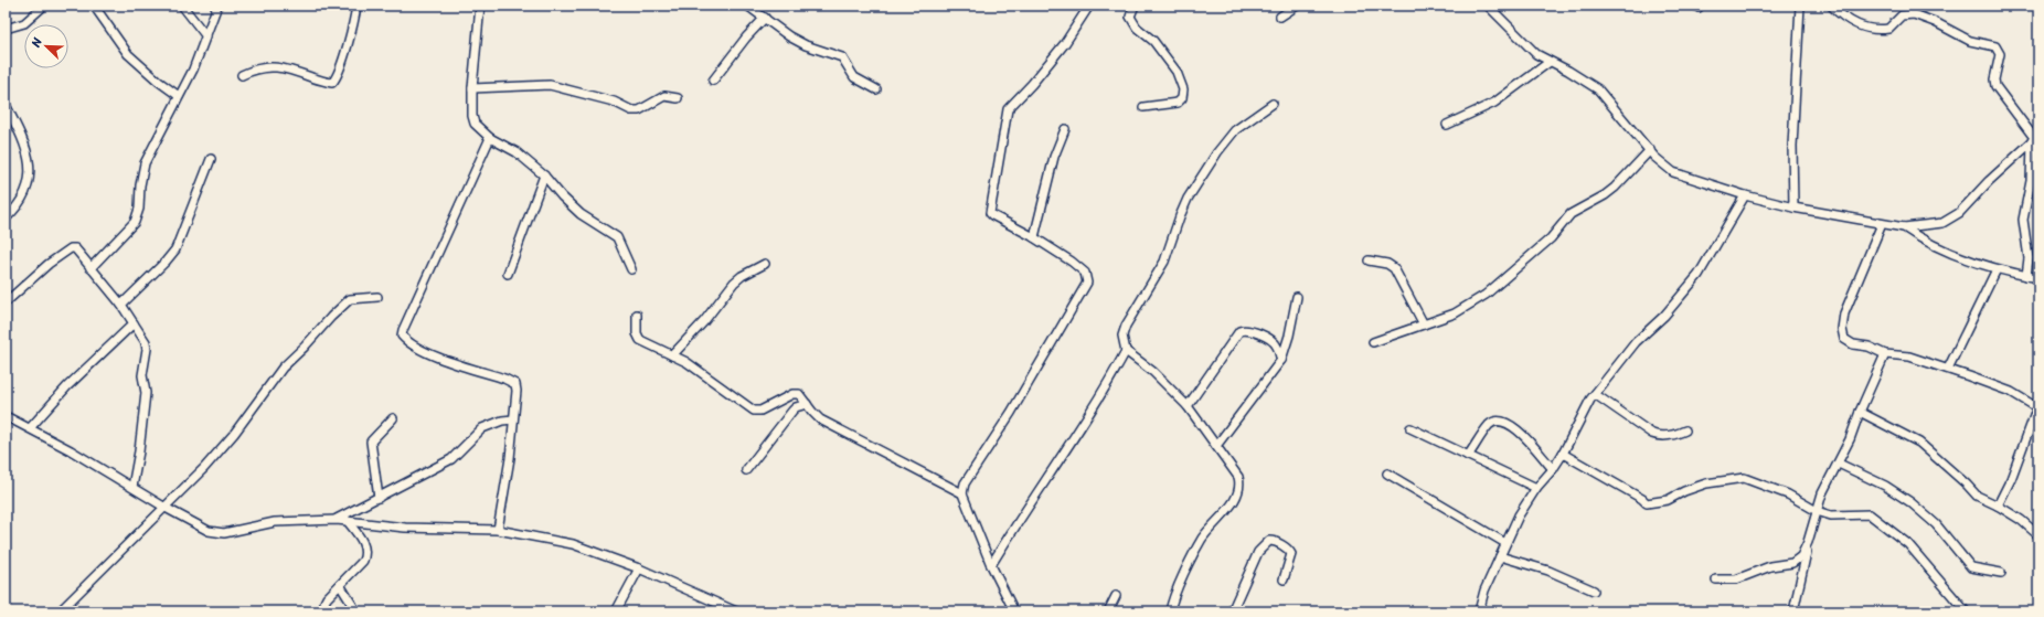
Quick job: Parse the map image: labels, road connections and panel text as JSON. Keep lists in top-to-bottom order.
{
  "north": "top left"
}
